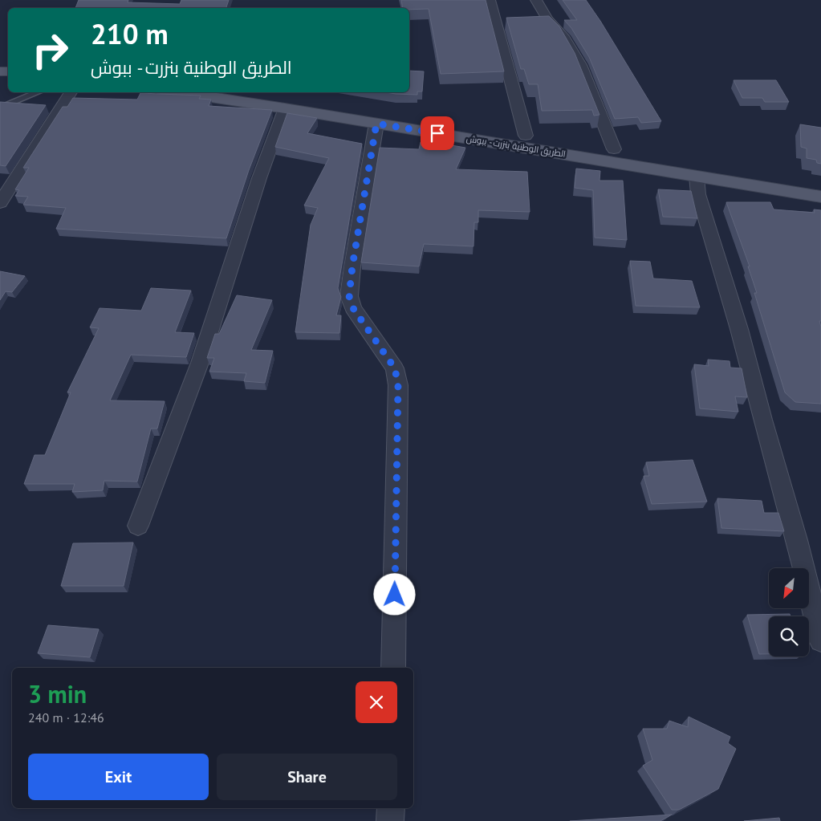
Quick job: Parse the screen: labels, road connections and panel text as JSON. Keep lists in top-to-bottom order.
{
  "streets": {
    "main road": ["الطريق الوطنية بنزرت - ببوش"]
  },
  "north": "bottom left",
  "page": {
    "turn": ["210 m", "الطريق الوطنية بنزرت - ببوش"],
    "heading": ["3 min", "240 m · 12:46"],
    "buttons": ["Exit", "Share"]
  }
}
